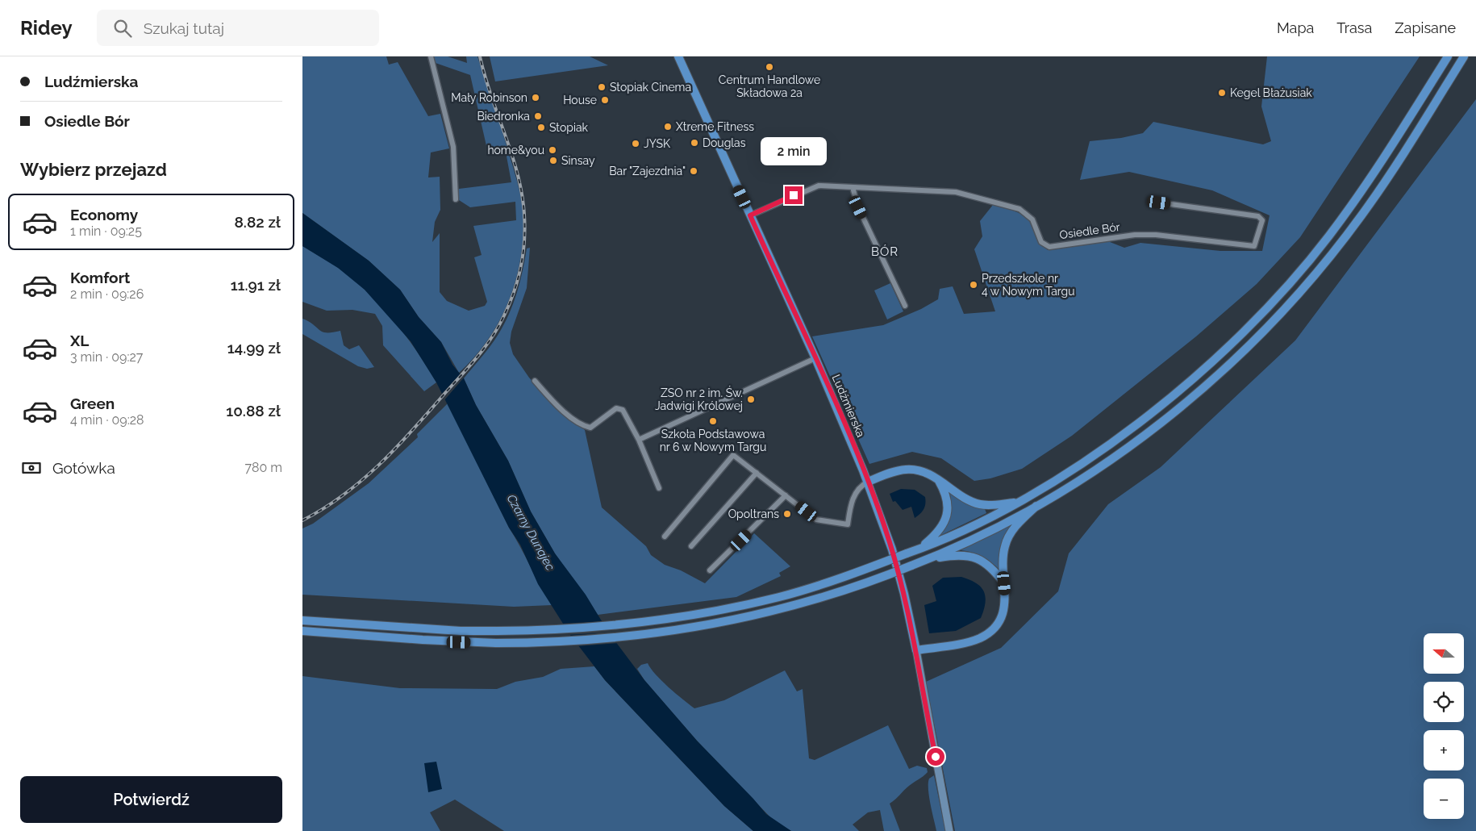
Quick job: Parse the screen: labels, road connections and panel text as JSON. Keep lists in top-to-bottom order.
{
  "streets": {
    "main road": ["Ludźmierska"],
    "street": ["Osiedle Bór"]
  },
  "crossings": [
    ["Osiedle Bór", "Ludźmierska"]
  ],
  "districts": ["BÓR"],
  "water": ["Czarny Dunajec"],
  "places": [
    "Centrum Handlowe Składowa 2a",
    "Stopiak Cinema",
    "Kegel Błażusiak",
    "Mały Robinson",
    "House",
    "Biedronka",
    "Xtreme Fitness",
    "Stopiak",
    "Douglas",
    "JYSK",
    "home&you",
    "Sinsay",
    "Bar \"Zajezdnia\"",
    "Przedszkole nr 4 w Nowym Targu",
    "ZSO nr 2 im. Św. Jadwigi Królowej",
    "Szkoła Podstawowa nr 6 w Nowym Targu",
    "Opoltrans"
  ],
  "north": "left",
  "page": {
    "header": "Ridey",
    "search": "Szukaj tutaj",
    "nav": ["Mapa", "Trasa", "Zapisane"],
    "banner": ["Ludźmierska", "Osiedle Bór"],
    "bubble": "2 min",
    "heading": "Wybierz przejazd",
    "list": [
      {
        "name": "Economy",
        "note": "1 min · 09:25",
        "value": "8.82 zł"
      },
      {
        "name": "Komfort",
        "note": "2 min · 09:26",
        "value": "11.91 zł"
      },
      {
        "name": "XL",
        "note": "3 min · 09:27",
        "value": "14.99 zł"
      },
      {
        "name": "Green",
        "note": "4 min · 09:28",
        "value": "10.88 zł"
      }
    ],
    "pay": ["Gotówka", "780 m"],
    "map_buttons": ["+", "−"],
    "buttons": "Potwierdź"
  }
}
